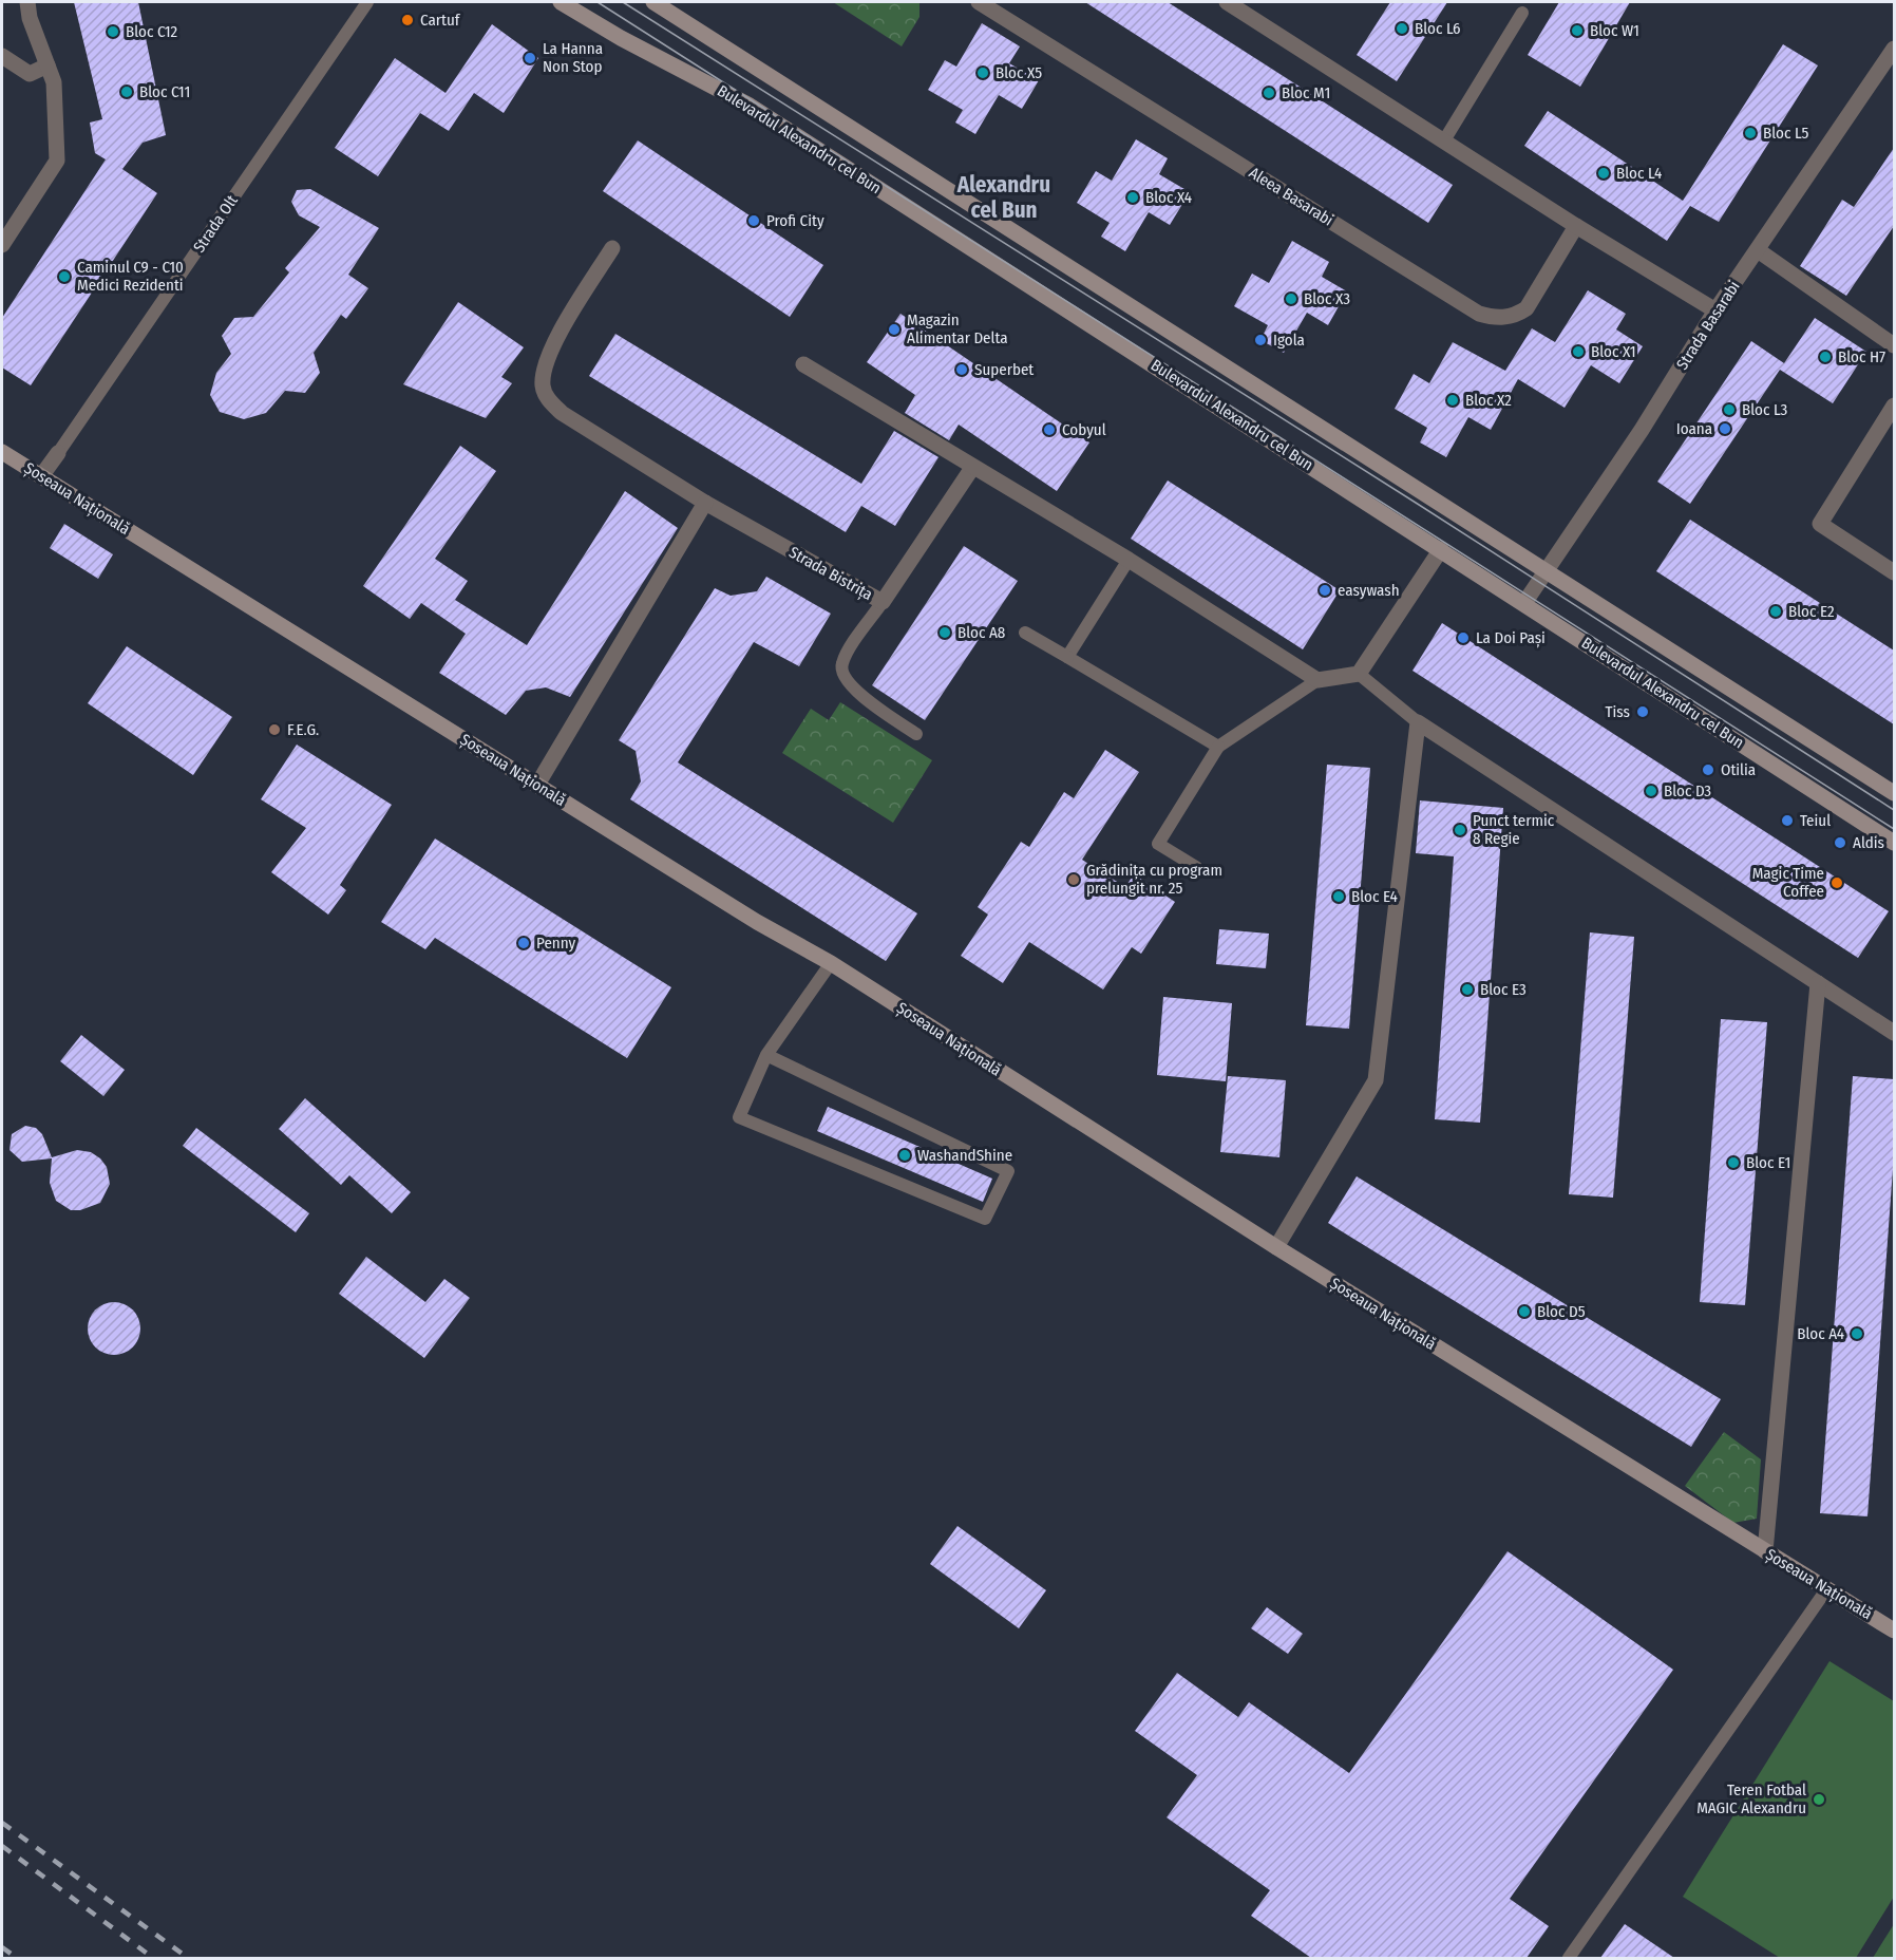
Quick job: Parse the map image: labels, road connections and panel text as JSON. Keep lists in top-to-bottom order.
{
  "streets": {
    "main road": ["Bulevardul Alexandru cel Bun", "Șoseaua Națională"],
    "street": [
      "Aleea Basarabi",
      "Strada Olt",
      "Strada Basarabi",
      "Strada Bistrița"
    ]
  },
  "crossings": [
    ["Bulevardul Alexandru cel Bun", "Strada Basarabi"],
    ["Strada Olt", "Șoseaua Națională"]
  ],
  "districts": ["Alexandru cel Bun"],
  "places": [
    "Cartuf",
    "Bloc L6",
    "Bloc W1",
    "Bloc C12",
    "La Hanna Non Stop",
    "Bloc X5",
    "Bloc C11",
    "Bloc M1",
    "Bloc L5",
    "Bloc L4",
    "Bloc X4",
    "Profi City",
    "Caminul C9 - C10 Medici Rezidenti",
    "Bloc X3",
    "Magazin Alimentar Delta",
    "Igola",
    "Bloc X1",
    "Bloc H7",
    "Superbet",
    "Bloc X2",
    "Bloc L3",
    "Ioana",
    "Cobyul",
    "easywash",
    "Bloc E2",
    "Bloc A8",
    "La Doi Pași",
    "Tiss",
    "F.E.G.",
    "Otilia",
    "Bloc D3",
    "Teiul",
    "Punct termic 8 Regie",
    "Aldis",
    "Grădinița cu program prelungit nr. 25",
    "Magic Time Coffee",
    "Bloc E4",
    "Penny",
    "Bloc E3",
    "WashandShine",
    "Bloc E1",
    "Bloc D5",
    "Bloc A4",
    "Teren Fotbal MAGIC Alexandru"
  ]
}
